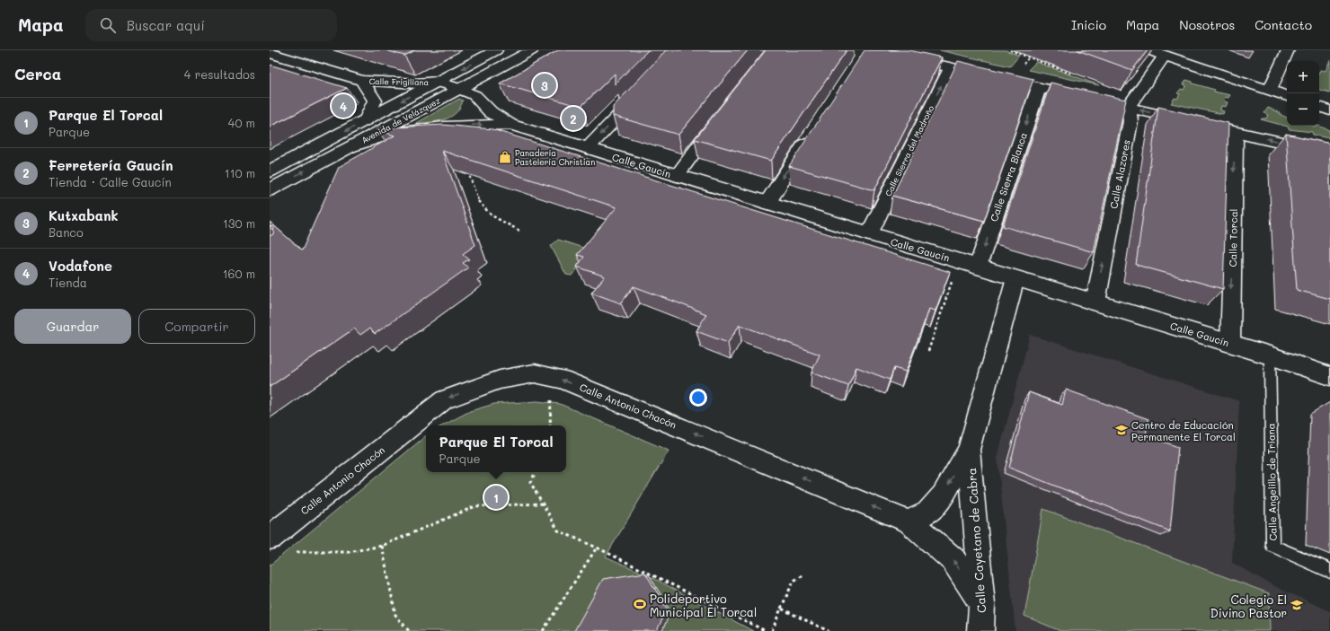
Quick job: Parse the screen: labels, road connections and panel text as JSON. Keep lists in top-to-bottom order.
{
  "streets": {
    "street": [
      "Calle Frigiliana",
      "Avenida de Velázquez",
      "Calle Sierra del Madroño",
      "Calle Gaucín",
      "Calle Alazores",
      "Calle Sierra Blanca",
      "Calle Torcal",
      "Calle Antonio Chacón",
      "Calle Cayetano de Cabra"
    ],
    "lane": ["Calle Angelillo de Triana"]
  },
  "crossings": [
    ["Calle Frigiliana", "Avenida de Velázquez"],
    ["Avenida de Velázquez", "Calle Gaucín"],
    ["Calle Sierra del Madroño", "Calle Gaucín"],
    ["Calle Gaucín", "Calle Alazores"],
    ["Calle Gaucín", "Calle Sierra Blanca"],
    ["Calle Gaucín", "Calle Torcal"],
    ["Calle Gaucín", "Calle Angelillo de Triana"],
    ["Calle Gaucín", "Calle Cayetano de Cabra"],
    ["Calle Antonio Chacón", "Calle Cayetano de Cabra"]
  ],
  "one_way": [
    "Calle Alazores",
    "Calle Sierra Blanca",
    "Calle Torcal",
    "Calle Antonio Chacón"
  ],
  "places": {
    "shop": ["Panadería Pastelería Christian"],
    "school or university": ["Centro de Educación Permanente El Torcal", "Colegio El Divino Pastor"],
    "sports": ["Polideportivo Municipal El Torcal"]
  },
  "page": {
    "header": "Mapa",
    "search": "Buscar aquí",
    "nav": [
      "Inicio",
      "Mapa",
      "Nosotros",
      "Contacto"
    ],
    "heading": ["Cerca", "4 resultados"],
    "map_buttons": ["+", "−"],
    "pins": [
      "3",
      "4",
      "2",
      "1"
    ],
    "list": [
      {
        "mark": "1",
        "name": "Parque El Torcal",
        "note": "Parque",
        "value": "40 m"
      },
      {
        "mark": "2",
        "name": "Ferretería Gaucín",
        "note": "Tienda · Calle Gaucín",
        "value": "110 m"
      },
      {
        "mark": "3",
        "name": "Kutxabank",
        "note": "Banco",
        "value": "130 m"
      },
      {
        "mark": "4",
        "name": "Vodafone",
        "note": "Tienda",
        "value": "160 m"
      }
    ],
    "buttons": ["Guardar", "Compartir"],
    "popup": ["Parque El Torcal", "Parque"]
  }
}
